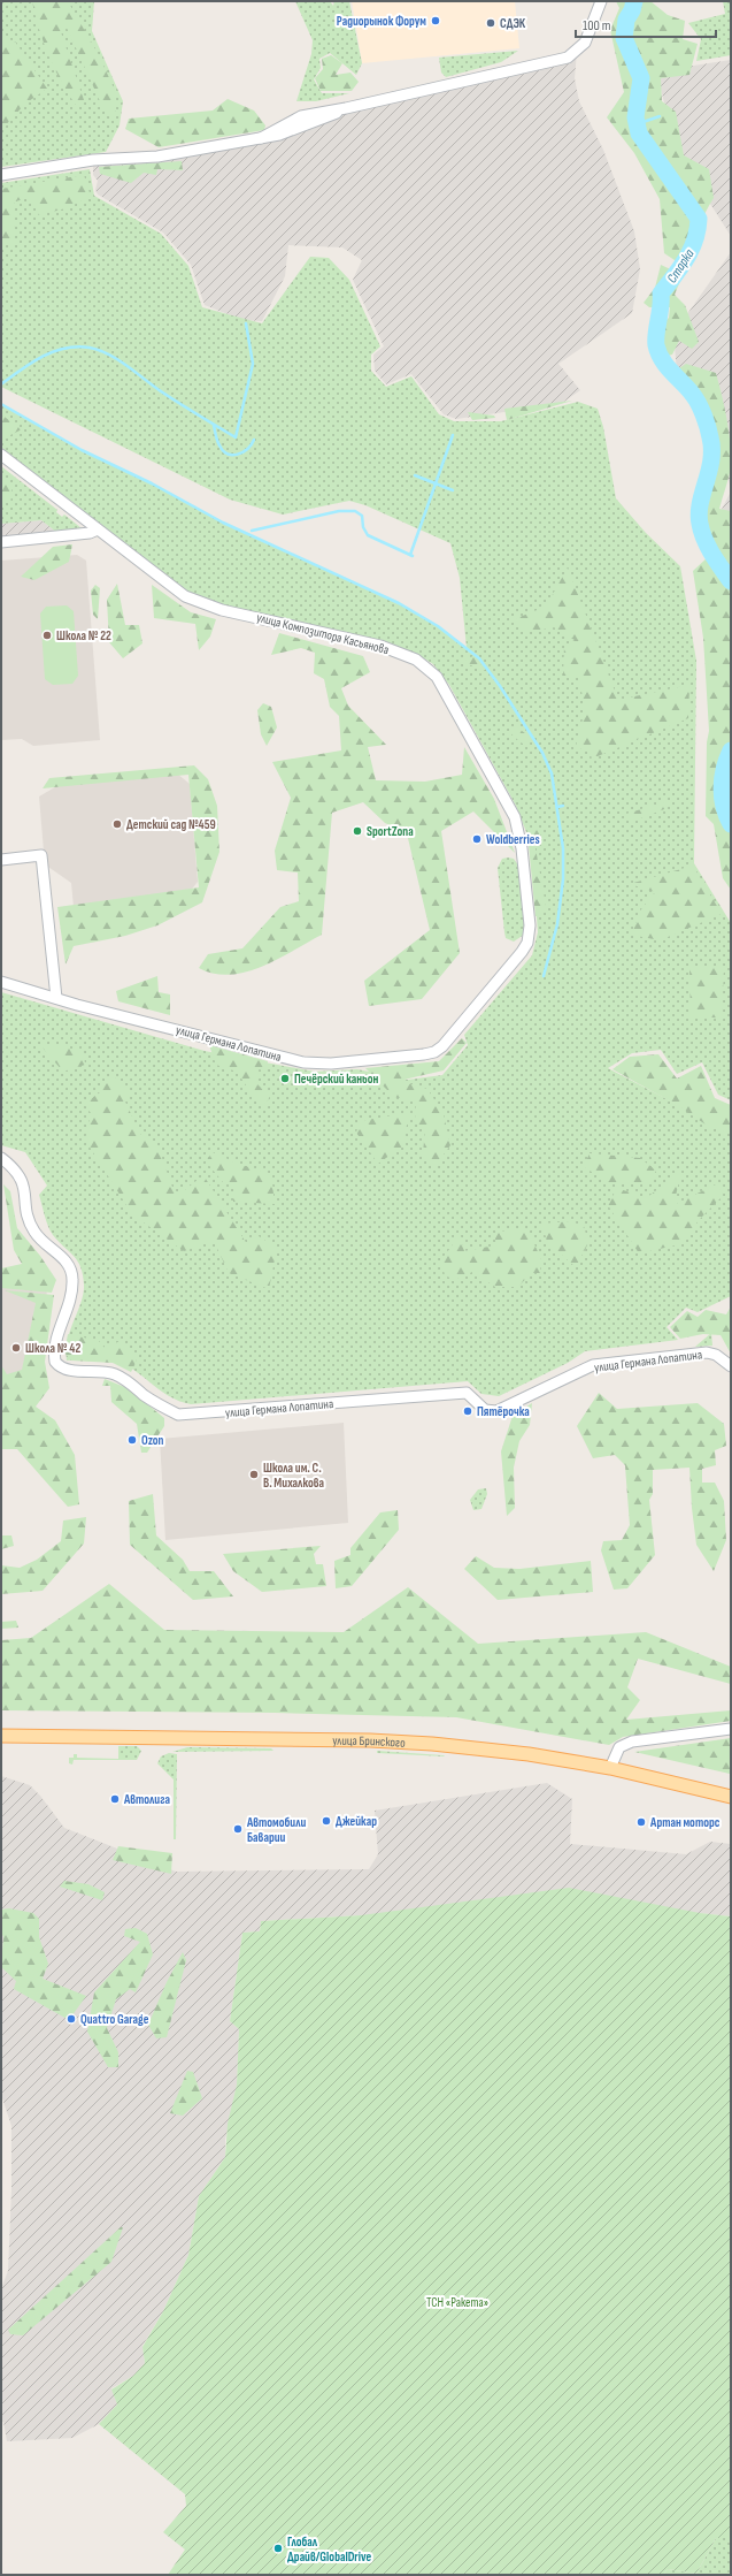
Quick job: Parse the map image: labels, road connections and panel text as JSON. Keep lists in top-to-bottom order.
{
  "streets": {
    "main road": ["улица Бринского"],
    "street": ["улица Композитора Касьянова", "улица Германа Лопатина"]
  },
  "crossings": [
    ["улица Композитора Касьянова", "улица Германа Лопатина"]
  ],
  "water": ["Старка"],
  "parks": ["ТСН «Ракета»"],
  "places": [
    "Радиорынок Форум",
    "СДЭК",
    "Школа № 22",
    "Детский сад №459",
    "SportZona",
    "Woldberries",
    "Печёрский каньон",
    "Школа № 42",
    "Пятёрочка",
    "Ozon",
    "Школа им. С. В. Михалкова",
    "Автолига",
    "Джейкар",
    "Артан моторс",
    "Автомобили Баварии",
    "Quattro Garage",
    "Глобал Драйв/GlobalDrive"
  ],
  "scale_bar": "100 m"
}
